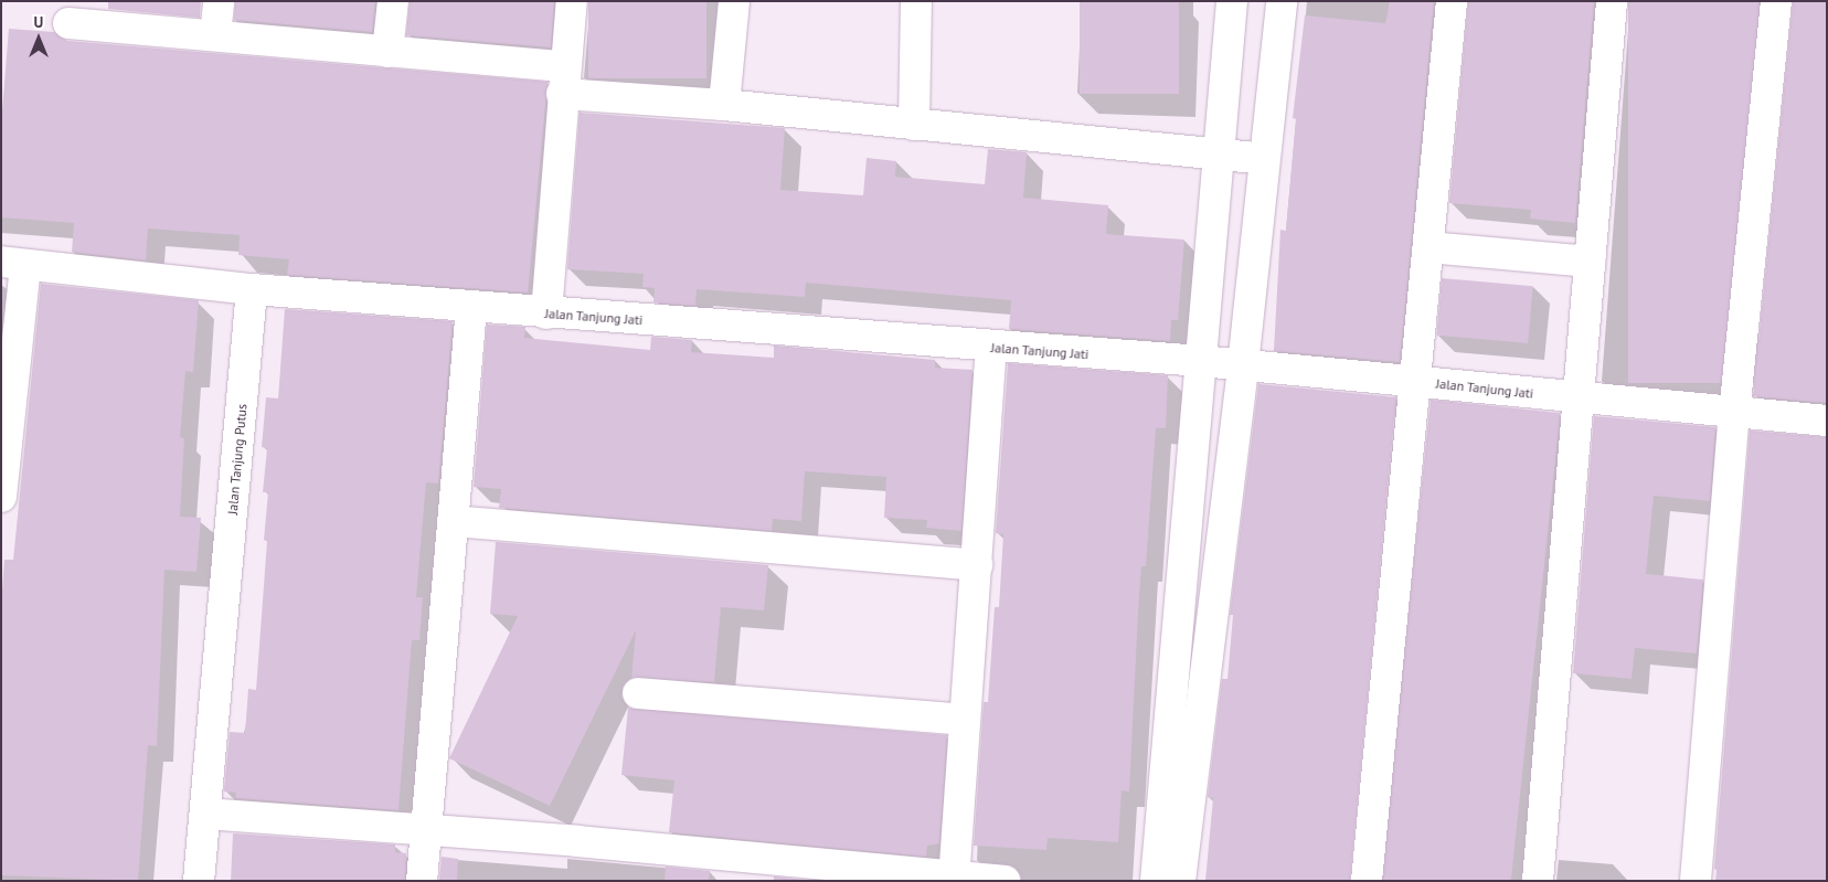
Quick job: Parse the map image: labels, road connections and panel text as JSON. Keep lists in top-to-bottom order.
{
  "streets": {
    "street": ["Jalan Tanjung Jati", "Jalan Tanjung Putus"]
  },
  "crossings": [
    ["Jalan Tanjung Jati", "Jalan Tanjung Putus"]
  ],
  "north": "top"
}
